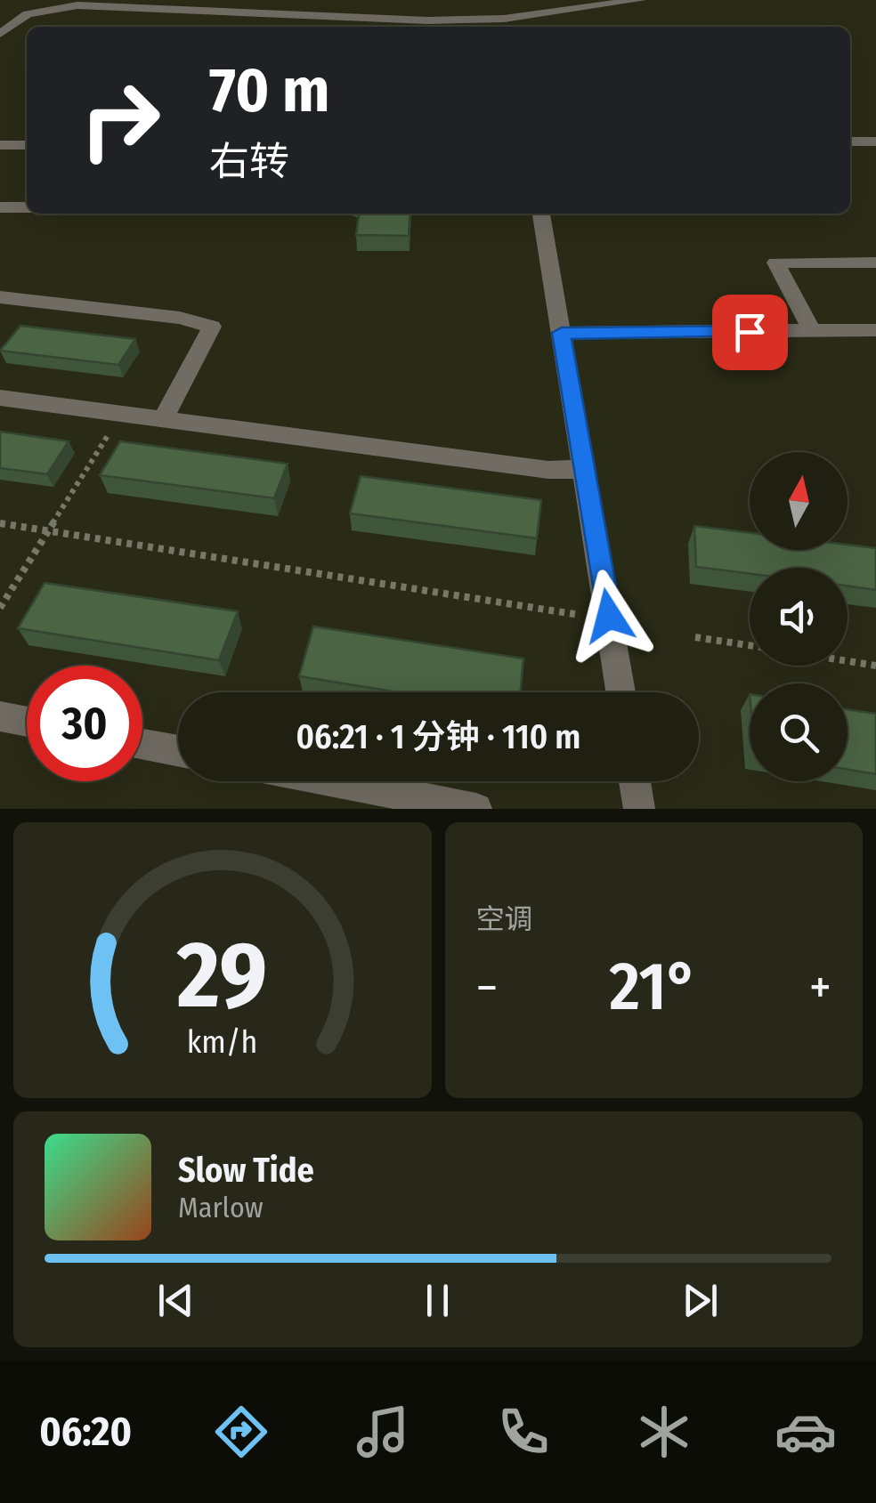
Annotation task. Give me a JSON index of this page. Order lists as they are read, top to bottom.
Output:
{
  "north": "top",
  "page": {
    "turn": ["70 m", "右转"],
    "limit": "30",
    "trip": "06:21 · 1 分钟 · 110 m",
    "tile": "空调",
    "heat": ["−", "21°", "+"],
    "song": ["Slow Tide", "Marlow"],
    "tabs": "06:20",
    "gauge": ["29", "km/h"]
  }
}
